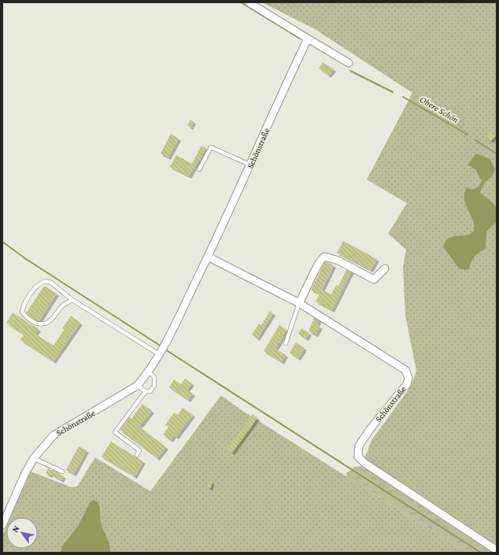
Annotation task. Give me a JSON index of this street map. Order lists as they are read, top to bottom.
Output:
{
  "streets": {
    "street": ["Schönstraße"]
  },
  "water": ["Obere Schön"],
  "north": "top left"
}
